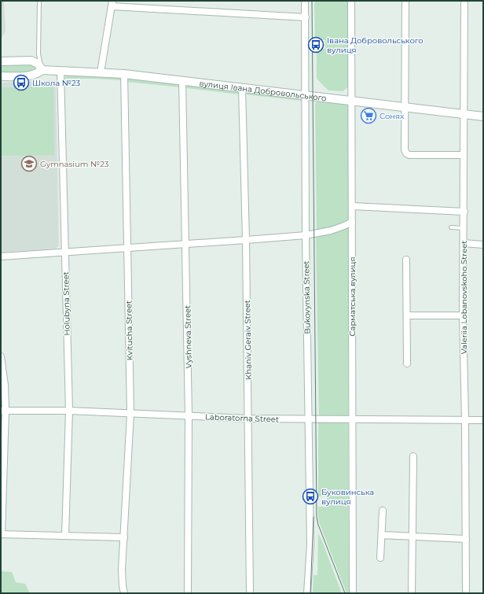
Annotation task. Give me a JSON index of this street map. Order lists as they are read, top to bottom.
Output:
{
  "streets": {
    "street": [
      "вулиця Івана Добровольського",
      "Сарматська вулиця",
      "Bukovynska Street",
      "Valeriia Lobanovskoho Street",
      "Holubyna Street",
      "Kvitucha Street",
      "Vyshneva Street",
      "Khaniv Geraiv Street",
      "Laboratorna Street"
    ]
  },
  "crossings": [
    ["вулиця Івана Добровольського", "Сарматська вулиця"],
    ["вулиця Івана Добровольського", "Bukovynska Street"],
    ["вулиця Івана Добровольського", "Valeriia Lobanovskoho Street"],
    ["вулиця Івана Добровольського", "Holubyna Street"],
    ["вулиця Івана Добровольського", "Kvitucha Street"],
    ["вулиця Івана Добровольського", "Vyshneva Street"],
    ["вулиця Івана Добровольського", "Khaniv Geraiv Street"],
    ["Сарматська вулиця", "Laboratorna Street"],
    ["Bukovynska Street", "Laboratorna Street"],
    ["Valeriia Lobanovskoho Street", "Laboratorna Street"],
    ["Holubyna Street", "Laboratorna Street"],
    ["Kvitucha Street", "Laboratorna Street"],
    ["Vyshneva Street", "Laboratorna Street"],
    ["Khaniv Geraiv Street", "Laboratorna Street"]
  ],
  "places": {
    "bus stop": ["Івана Добровольського вулиця", "Школа №23", "Буковинська вулиця"],
    "supermarket": ["Сонях"],
    "school or university": ["Gymnasium №23"]
  }
}
